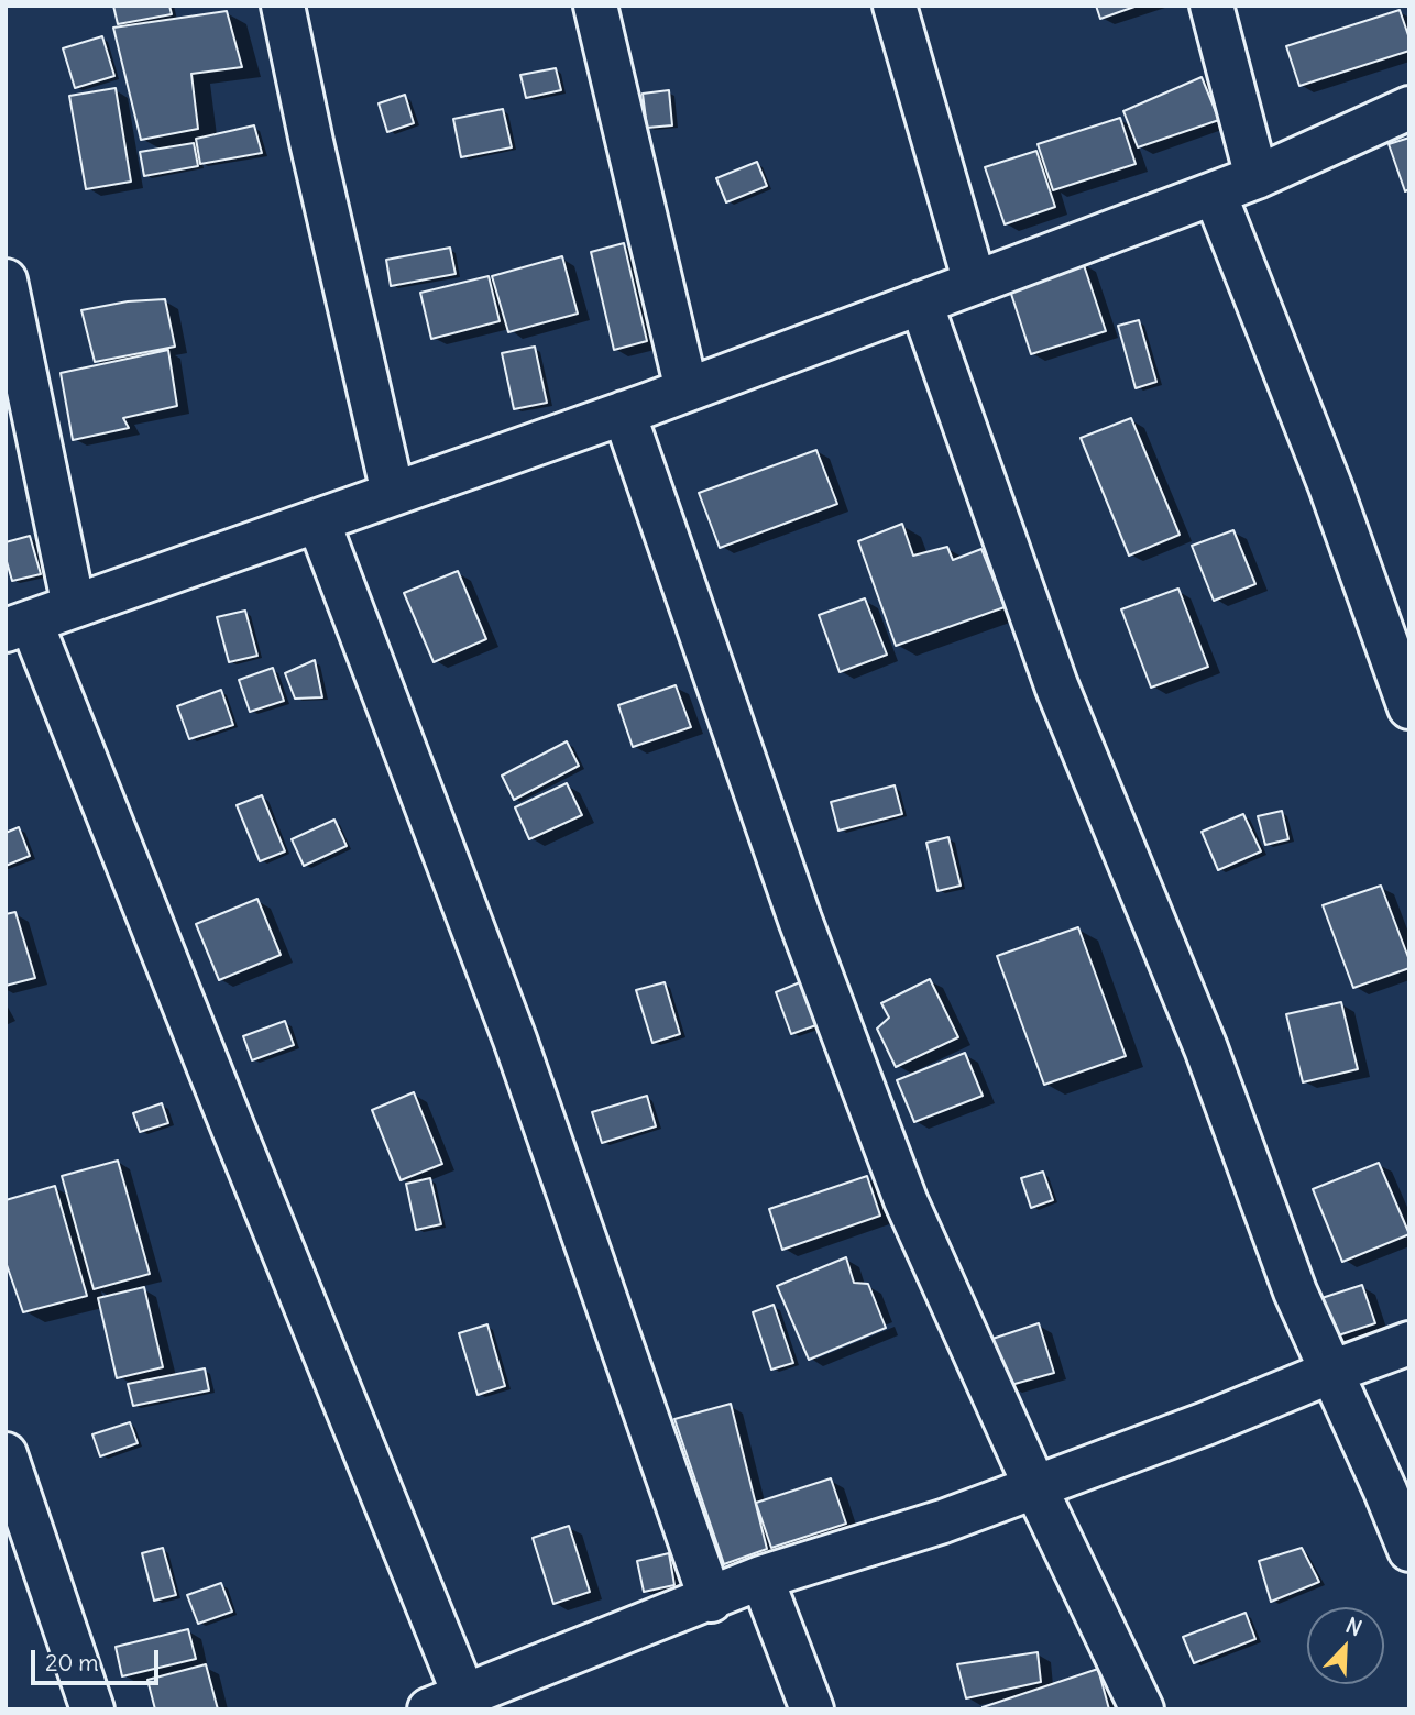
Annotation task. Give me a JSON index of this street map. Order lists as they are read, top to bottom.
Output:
{
  "scale_bar": "20 m",
  "north": "top right"
}
